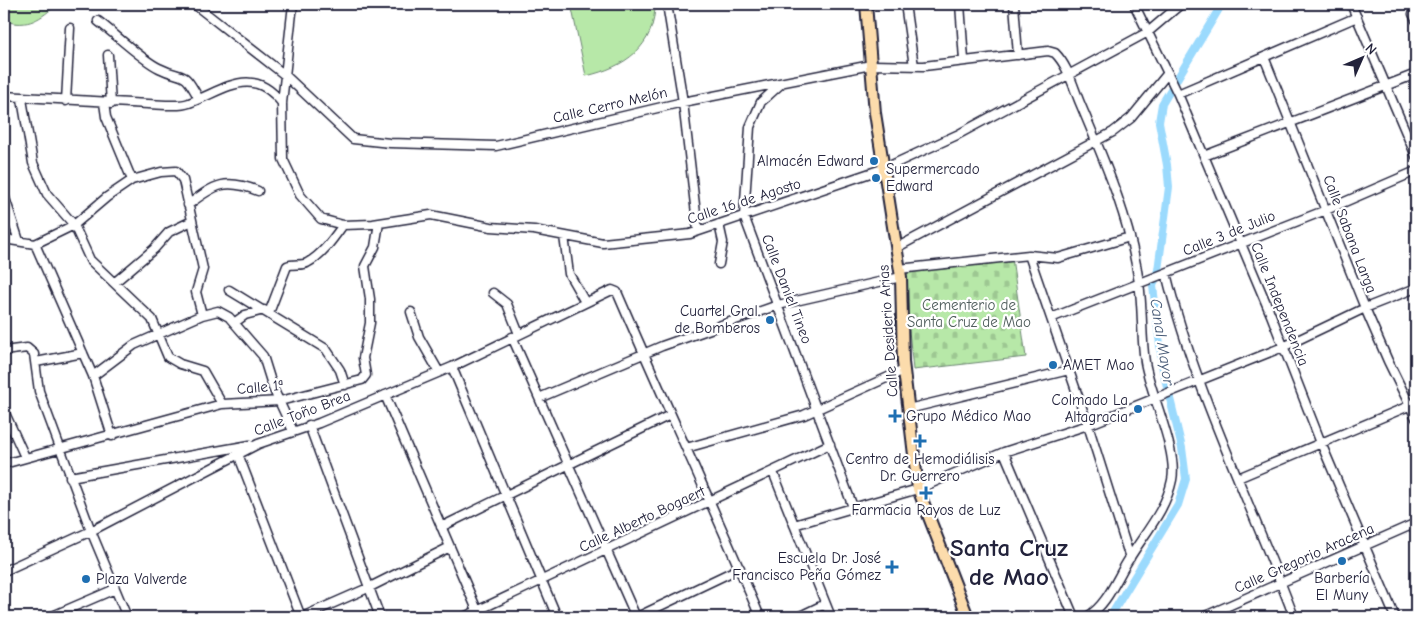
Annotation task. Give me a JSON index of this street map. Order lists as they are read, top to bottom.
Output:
{
  "streets": {
    "main road": ["Calle Desiderio Arias"],
    "street": [
      "Calle Cerro Melón",
      "Calle 16 de Agosto",
      "Calle 3 de Julio",
      "Calle Sabana Larga",
      "Calle Daniel Tineo",
      "Calle Independencia",
      "Calle 1ª",
      "Calle Toño Brea",
      "Calle Alberto Bogaert",
      "Calle Gregorio Aracena"
    ]
  },
  "crossings": [
    ["Calle Cerro Melón", "Calle 16 de Agosto"],
    ["Calle Cerro Melón", "Calle Daniel Tineo"],
    ["Calle Cerro Melón", "Calle Desiderio Arias"],
    ["Calle 16 de Agosto", "Calle Daniel Tineo"],
    ["Calle 16 de Agosto", "Calle Independencia"],
    ["Calle 16 de Agosto", "Calle Desiderio Arias"],
    ["Calle 16 de Agosto", "Calle 1ª"],
    ["Calle 3 de Julio", "Calle Sabana Larga"],
    ["Calle 3 de Julio", "Calle Independencia"],
    ["Calle Daniel Tineo", "Calle Alberto Bogaert"],
    ["Calle Independencia", "Calle Gregorio Aracena"]
  ],
  "districts": ["Santa Cruz de Mao"],
  "water": ["Canal Mayor"],
  "parks": ["Cementerio de Santa Cruz de Mao"],
  "places": {
    "other": [
      "Almacén Edward",
      "Supermercado Edward",
      "Cuartel Gral. de Bomberos",
      "AMET Mao",
      "Colmado La Altagracia",
      "Barbería El Muny",
      "Plaza Valverde"
    ],
    "health": [
      "Grupo Médico Mao",
      "Centro de Hemodiálisis Dr. Guerrero",
      "Farmacia Rayos de Luz",
      "Escuela Dr. José Francisco Peña Gómez"
    ]
  },
  "north": "top right"
}
